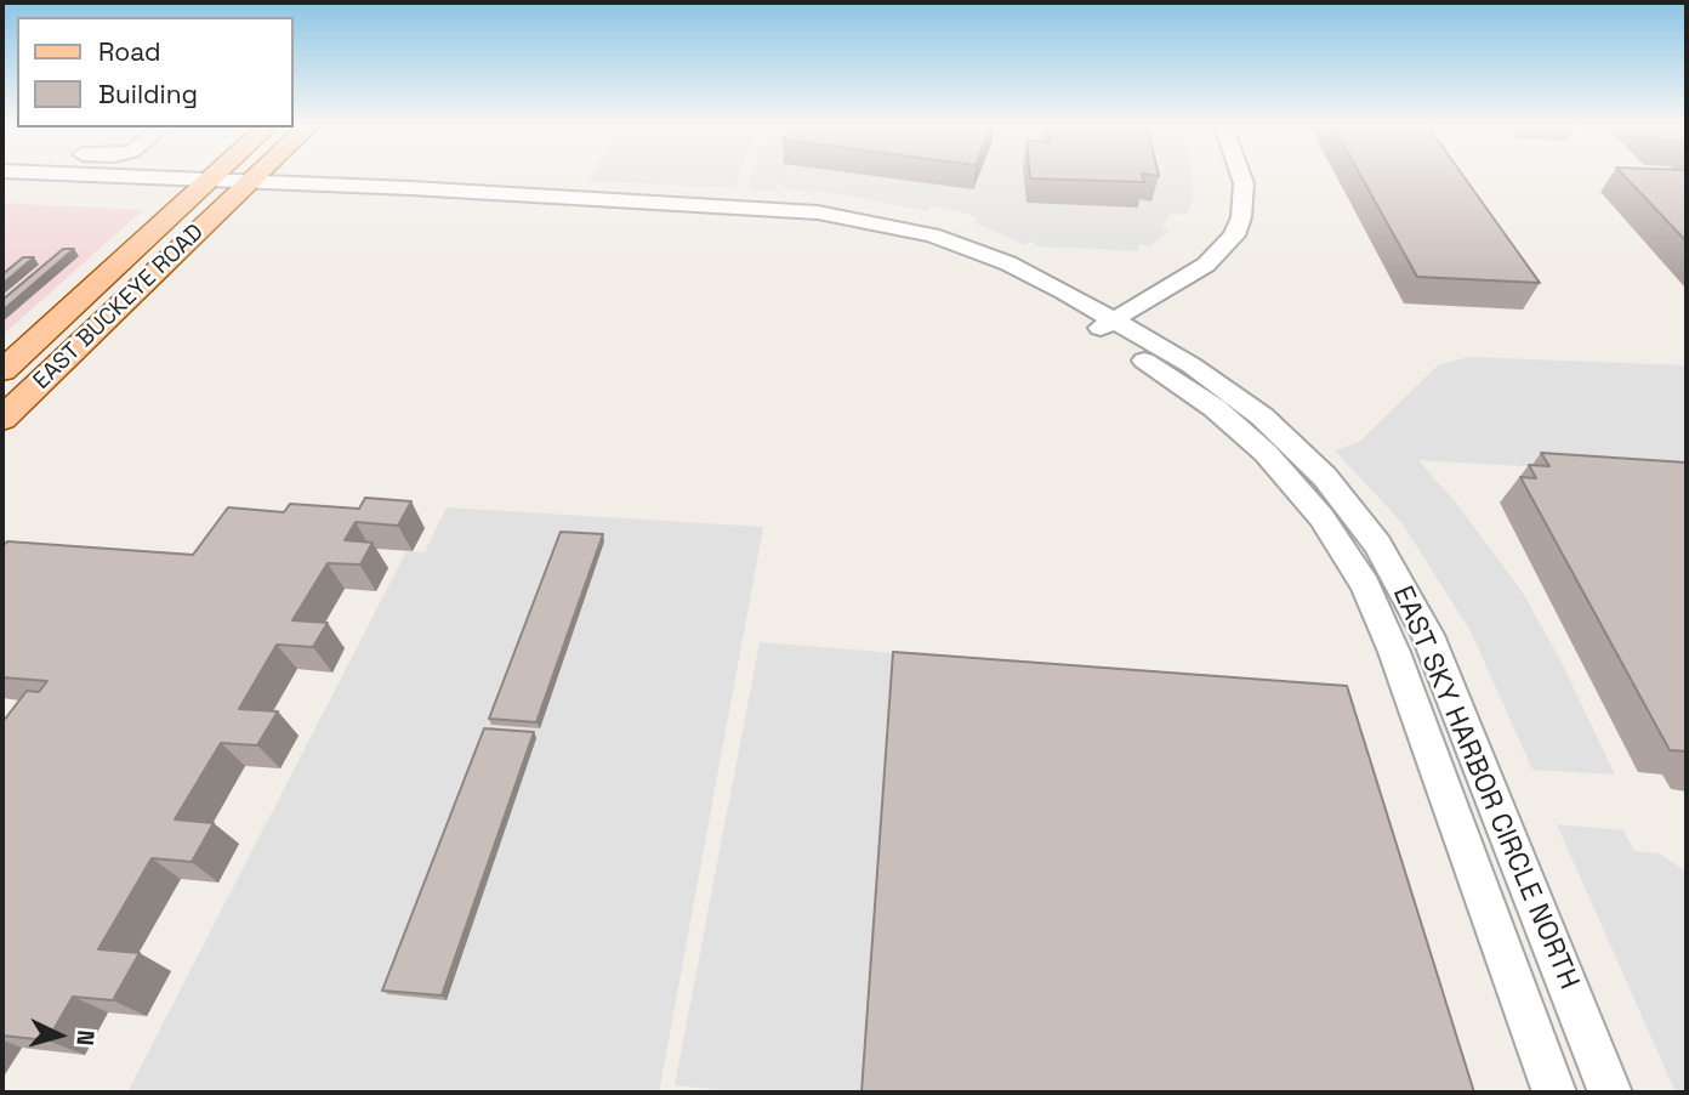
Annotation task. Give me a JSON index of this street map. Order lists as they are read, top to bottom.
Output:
{
  "streets": {
    "main road": ["EAST BUCKEYE ROAD"],
    "street": ["EAST SKY HARBOR CIRCLE NORTH"]
  },
  "crossings": [
    ["EAST BUCKEYE ROAD", "EAST SKY HARBOR CIRCLE NORTH"]
  ],
  "legend": ["Road", "Building"],
  "north": "right"
}
